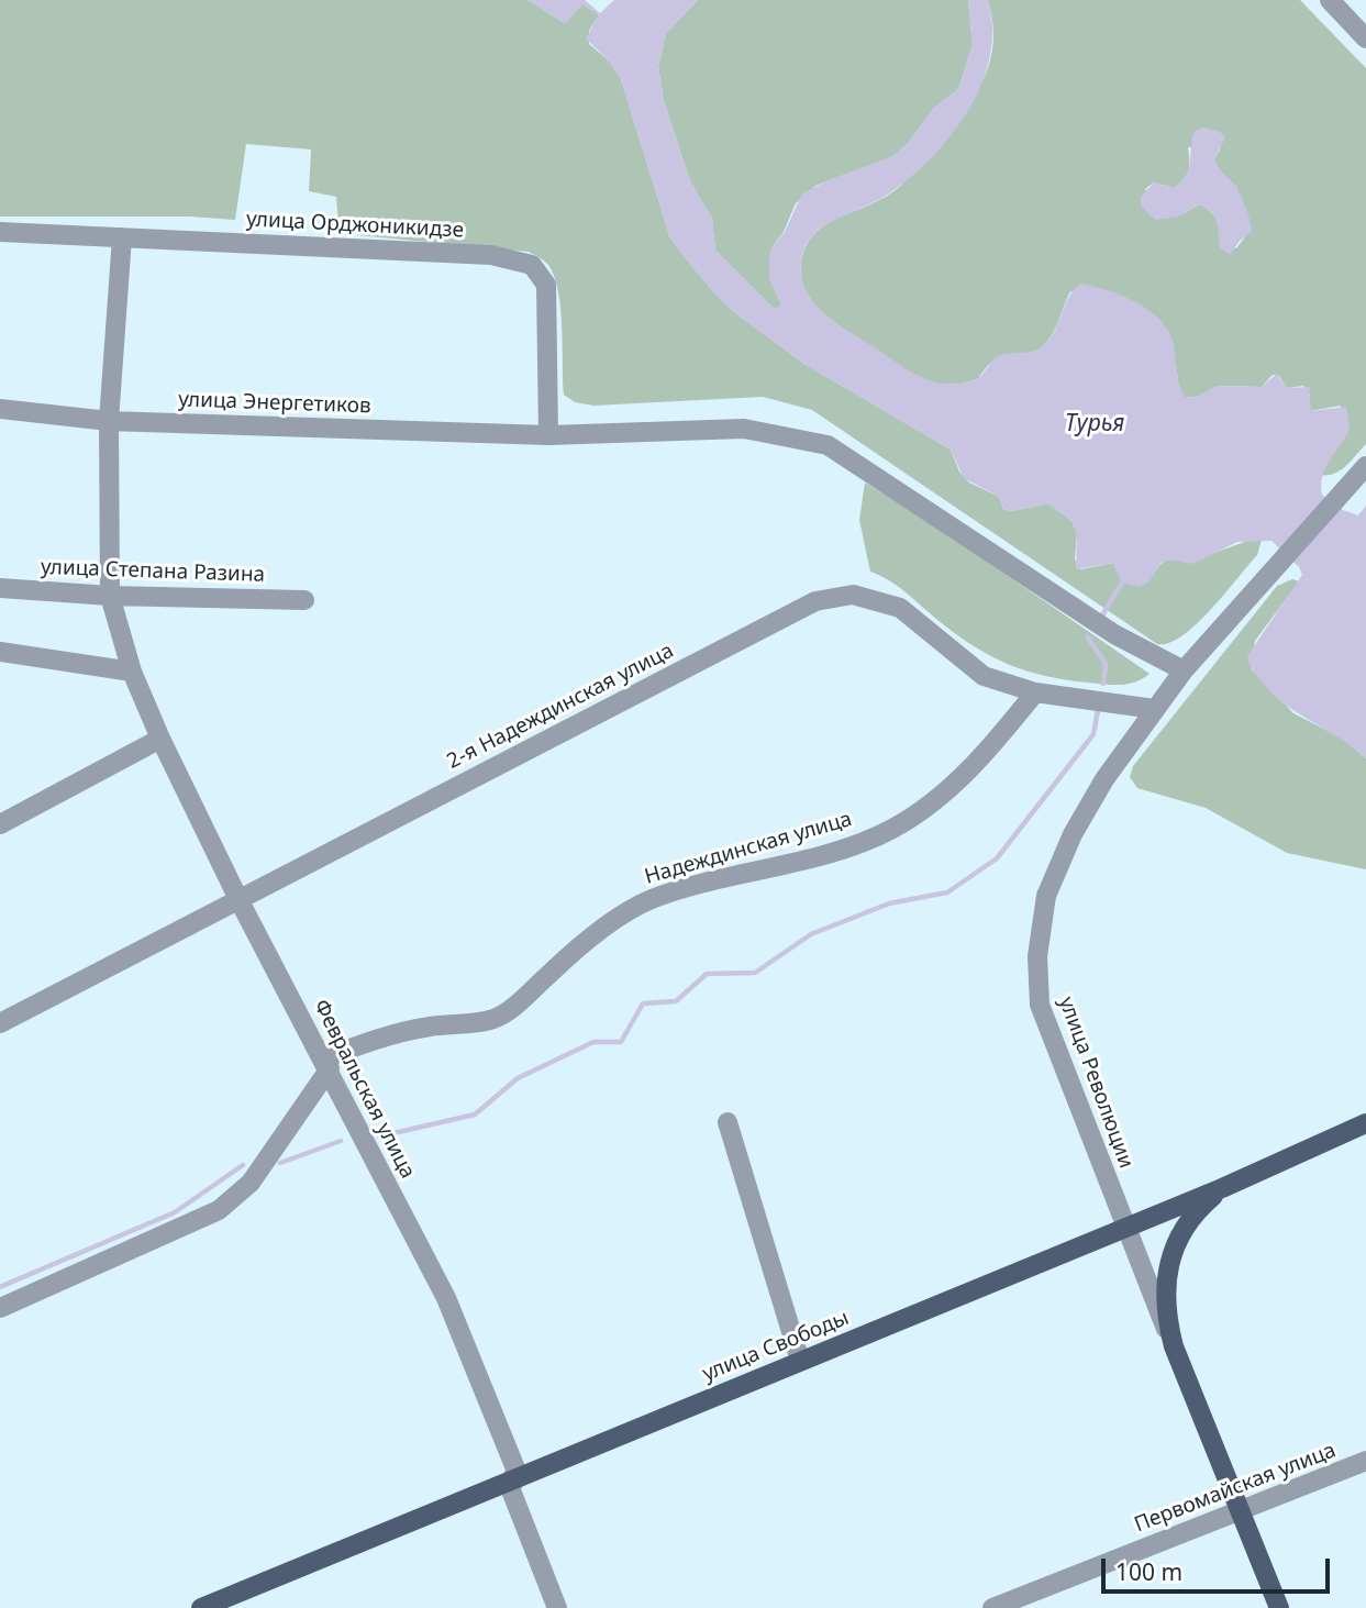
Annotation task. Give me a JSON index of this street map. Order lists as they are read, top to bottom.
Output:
{
  "streets": {
    "main road": ["улица Революции", "улица Свободы"],
    "street": [
      "улица Орджоникидзе",
      "улица Энергетиков",
      "улица Степана Разина",
      "2-я Надеждинская улица",
      "Надеждинская улица",
      "Февральская улица",
      "Первомайская улица"
    ]
  },
  "crossings": [
    ["улица Орджоникидзе", "улица Энергетиков"],
    ["улица Орджоникидзе", "Февральская улица"],
    ["улица Энергетиков", "улица Революции"],
    ["улица Энергетиков", "Февральская улица"],
    ["улица Степана Разина", "Февральская улица"],
    ["2-я Надеждинская улица", "Надеждинская улица"],
    ["2-я Надеждинская улица", "улица Революции"],
    ["2-я Надеждинская улица", "Февральская улица"],
    ["Надеждинская улица", "Февральская улица"],
    ["улица Революции", "улица Свободы"],
    ["улица Революции", "Первомайская улица"],
    ["Февральская улица", "улица Свободы"]
  ],
  "water": ["Турья"],
  "scale_bar": "100 m"
}
